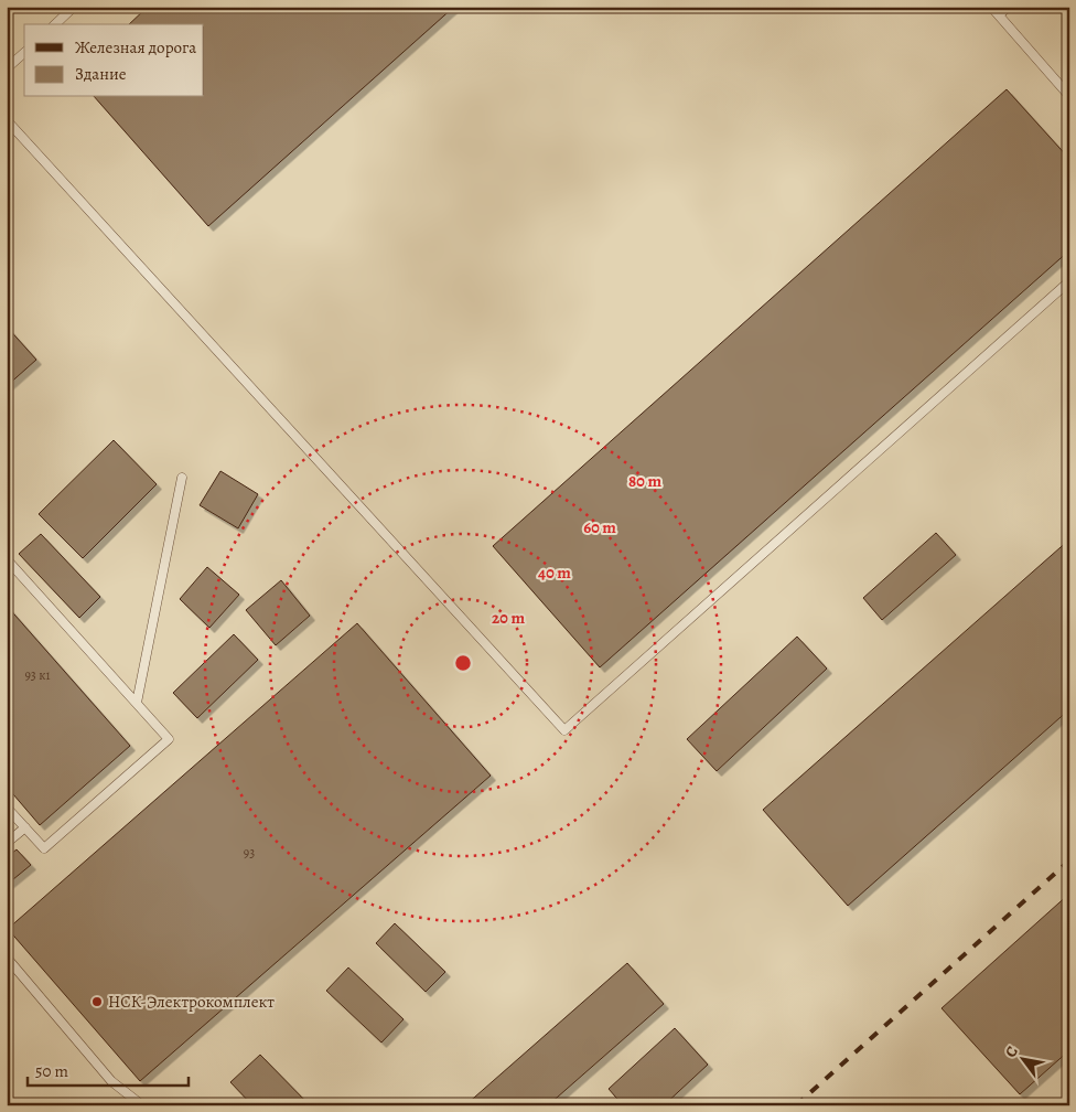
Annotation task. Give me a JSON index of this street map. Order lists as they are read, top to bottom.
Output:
{
  "places": ["НСК-Электрокомплект"],
  "house_numbers": ["93 к1", "93"],
  "legend": ["Железная дорога", "Здание"],
  "scale_bar": "50 m",
  "north": "top left",
  "rings": [
    "80 m",
    "60 m",
    "40 m",
    "20 m"
  ]
}
